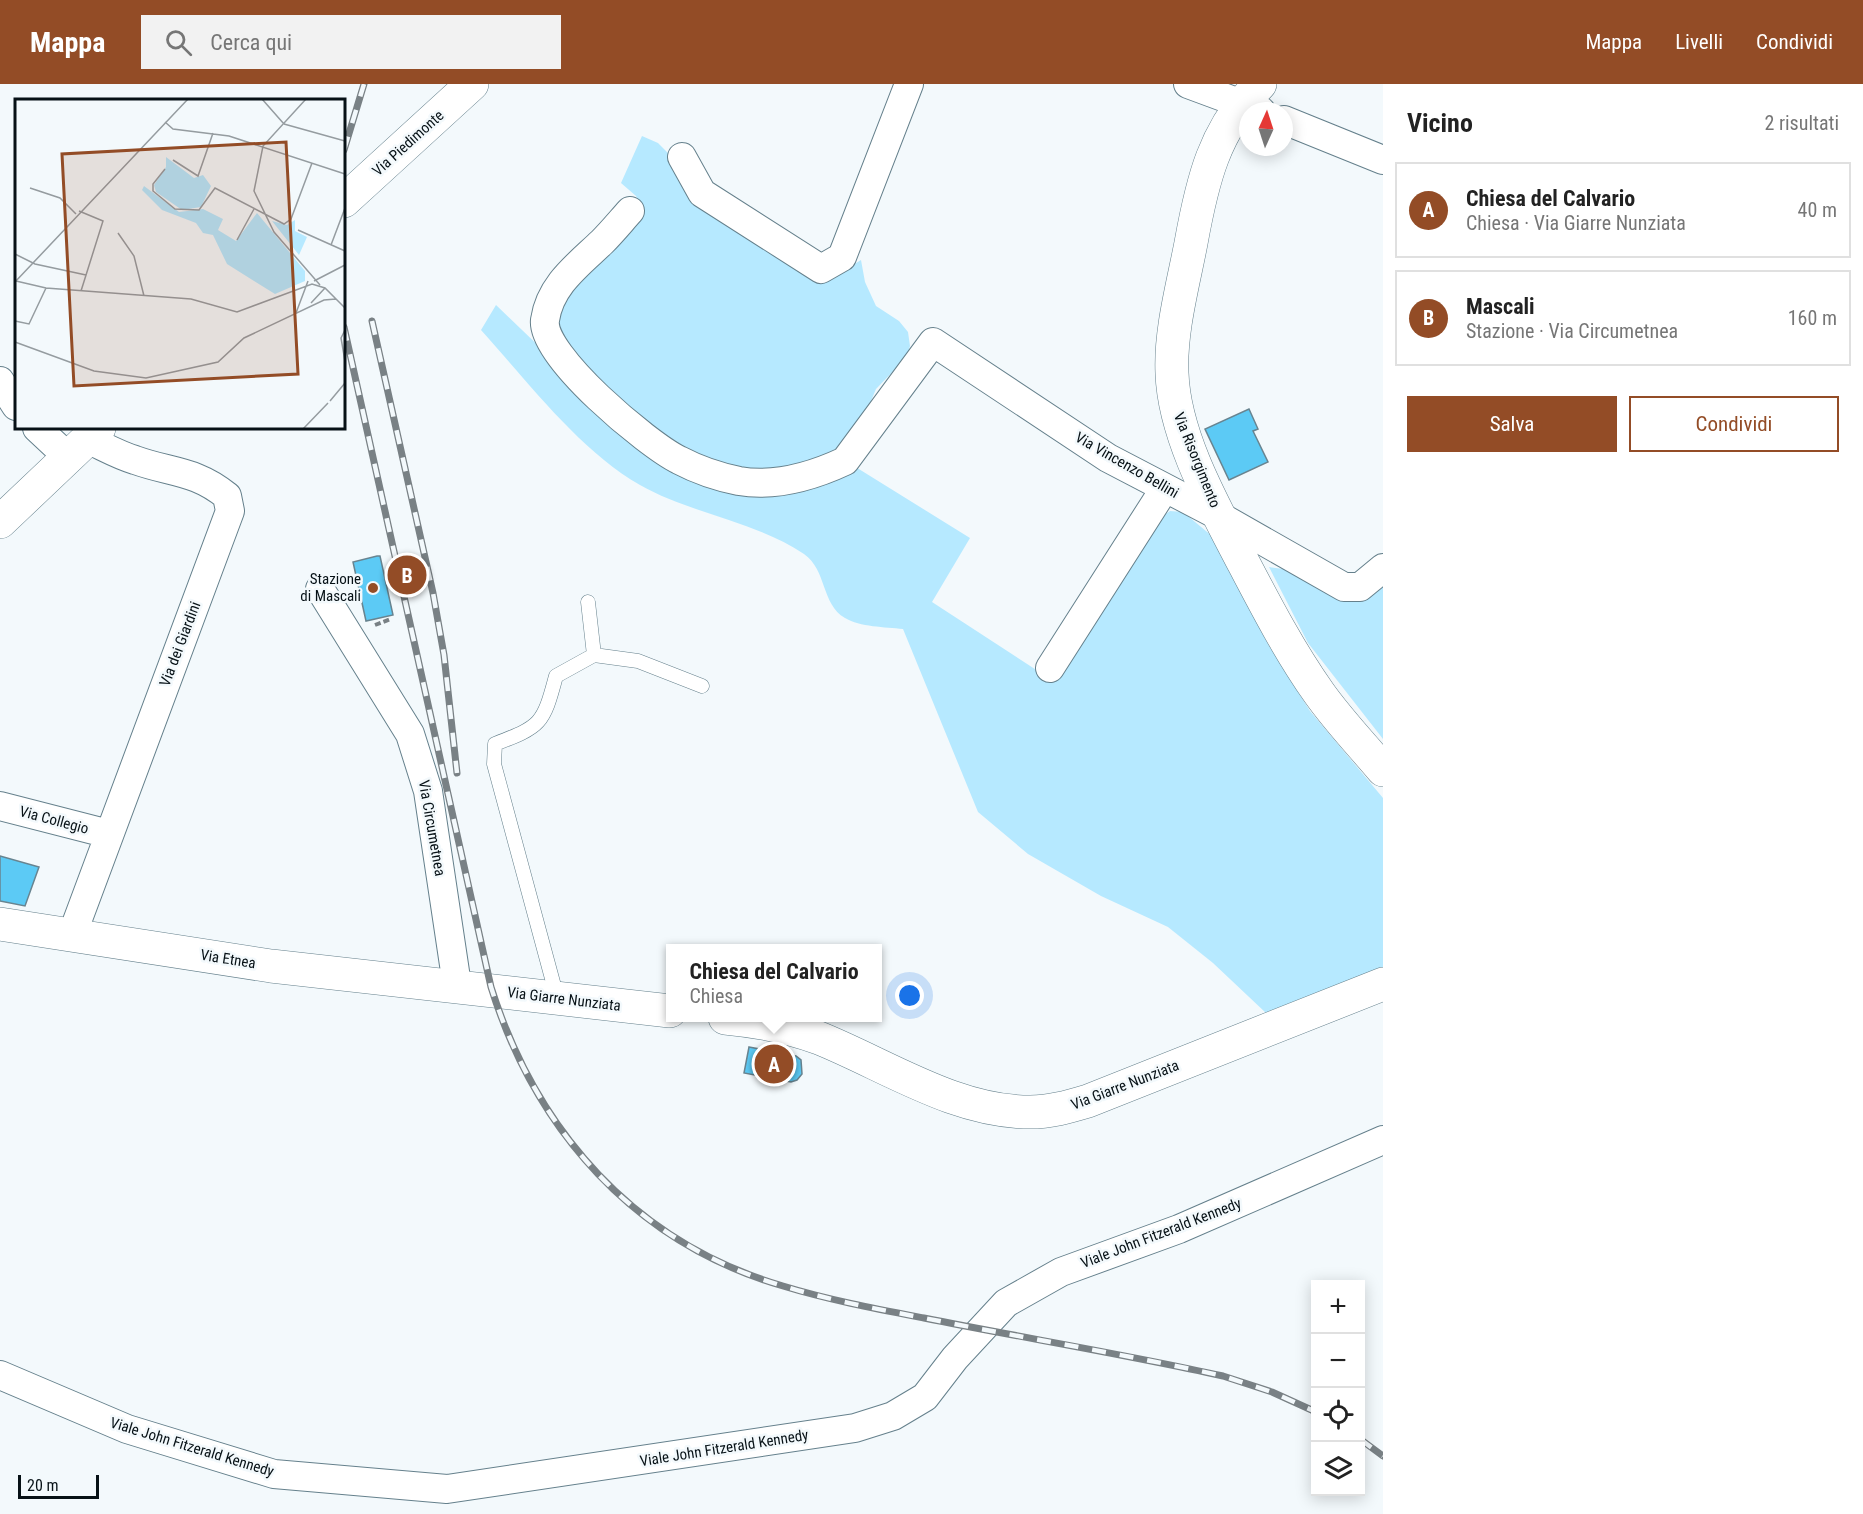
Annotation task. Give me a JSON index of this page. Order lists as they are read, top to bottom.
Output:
{
  "streets": {
    "street": [
      "Via Piedimonte",
      "Via Risorgimento",
      "Via Vincenzo Bellini",
      "Via dei Giardini",
      "Via Collegio",
      "Via Circumetnea",
      "Via Etnea",
      "Via Giarre Nunziata",
      "Viale John Fitzerald Kennedy"
    ]
  },
  "crossings": [
    ["Via Risorgimento", "Via Vincenzo Bellini"],
    ["Via dei Giardini", "Via Collegio"],
    ["Via dei Giardini", "Via Etnea"],
    ["Via Circumetnea", "Via Etnea"],
    ["Via Circumetnea", "Via Giarre Nunziata"],
    ["Via Etnea", "Via Giarre Nunziata"]
  ],
  "places": ["Stazione di Mascali"],
  "scale_bar": "20 m",
  "north": "top",
  "page": {
    "header": "Mappa",
    "search": "Cerca qui",
    "nav": ["Mappa", "Livelli", "Condividi"],
    "heading": ["Vicino", "2 risultati"],
    "list": [
      {
        "mark": "A",
        "name": "Chiesa del Calvario",
        "note": "Chiesa · Via Giarre Nunziata",
        "value": "40 m"
      },
      {
        "mark": "B",
        "name": "Mascali",
        "note": "Stazione · Via Circumetnea",
        "value": "160 m"
      }
    ],
    "buttons": ["Salva", "Condividi"],
    "pins": ["B", "A"],
    "popup": ["Chiesa del Calvario", "Chiesa"],
    "map_buttons": ["+", "−"],
    "scale": "20 m"
  }
}
